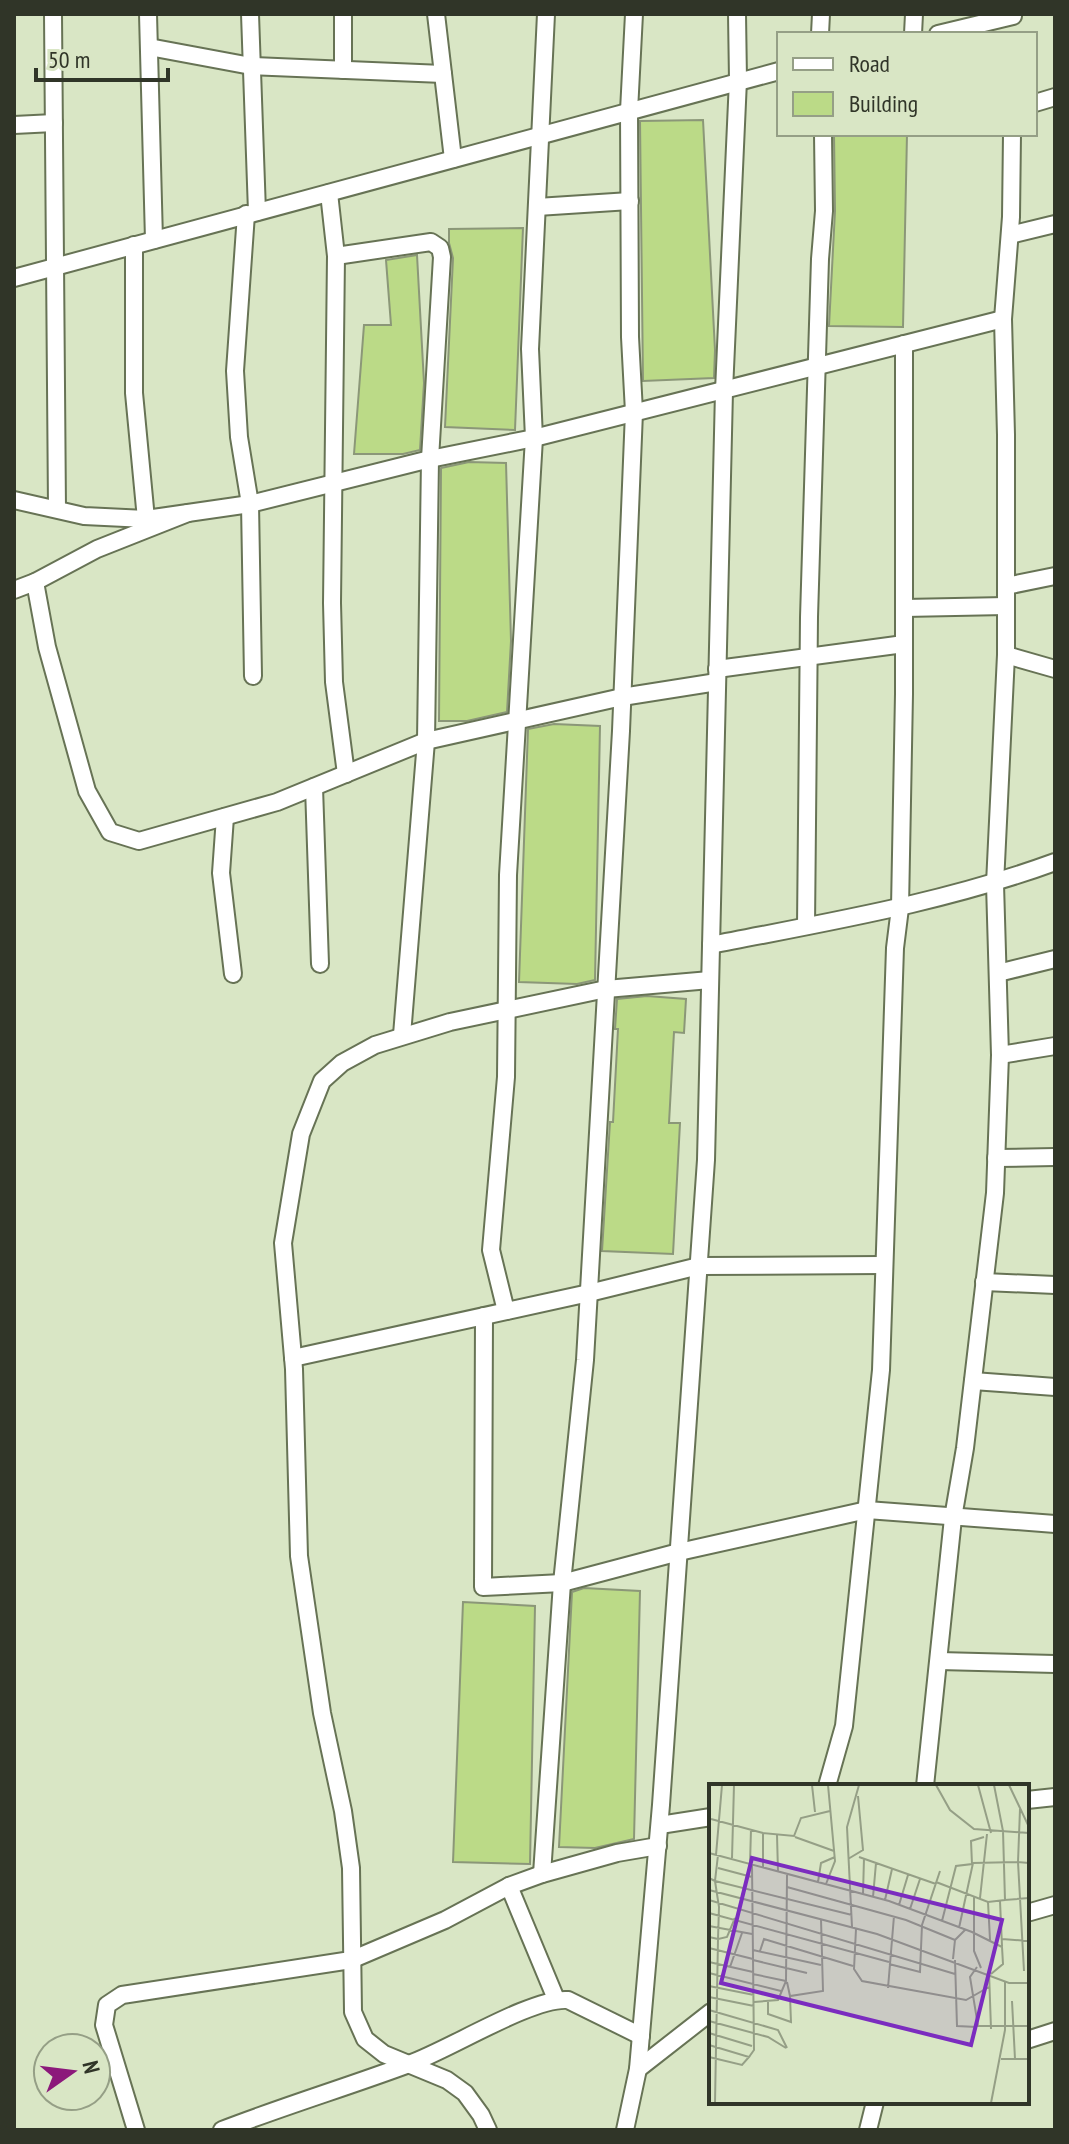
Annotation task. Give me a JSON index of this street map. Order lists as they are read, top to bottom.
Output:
{
  "legend": ["Road", "Building"],
  "scale_bar": "50 m",
  "north": "right"
}
